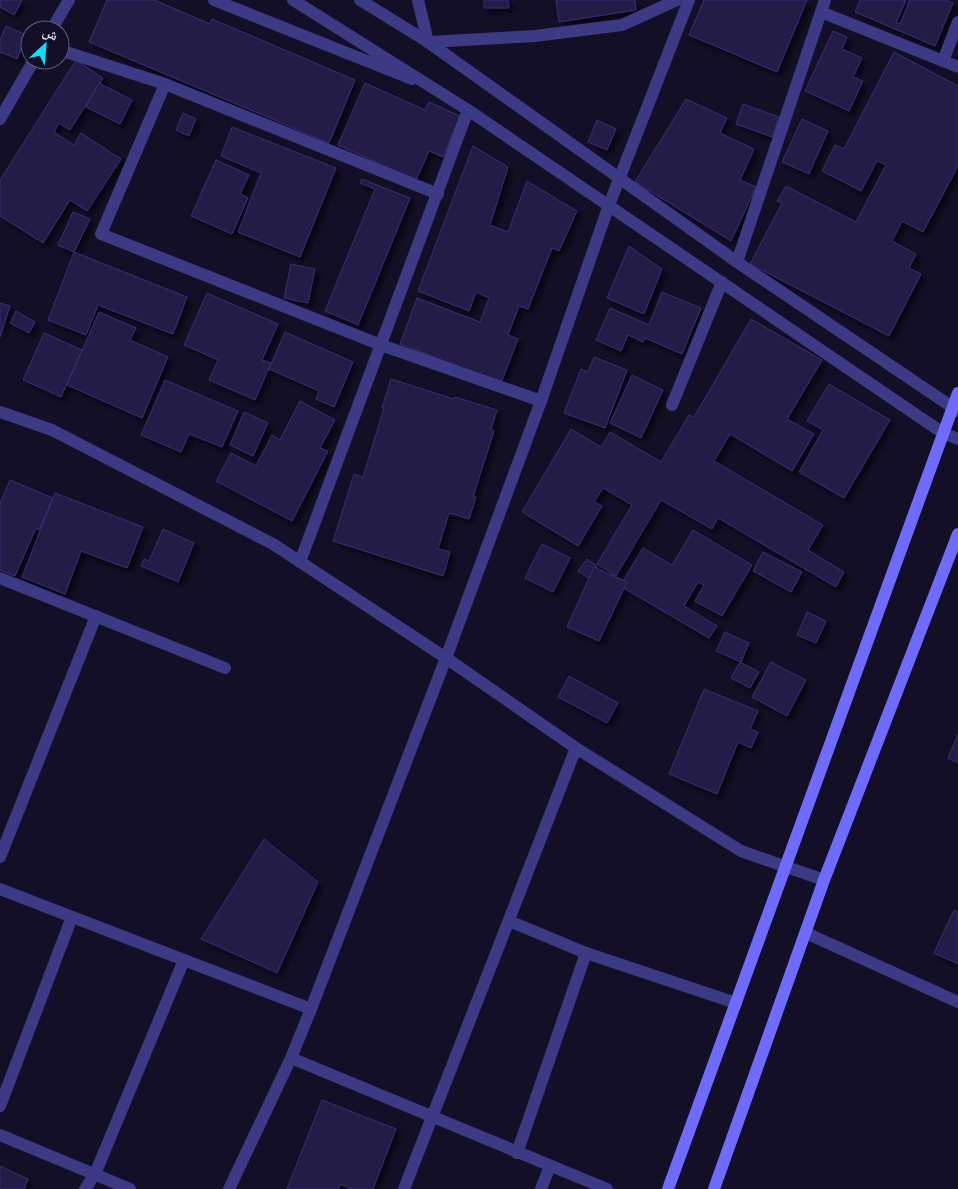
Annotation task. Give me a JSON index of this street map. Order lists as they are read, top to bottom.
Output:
{
  "north": "top right"
}
